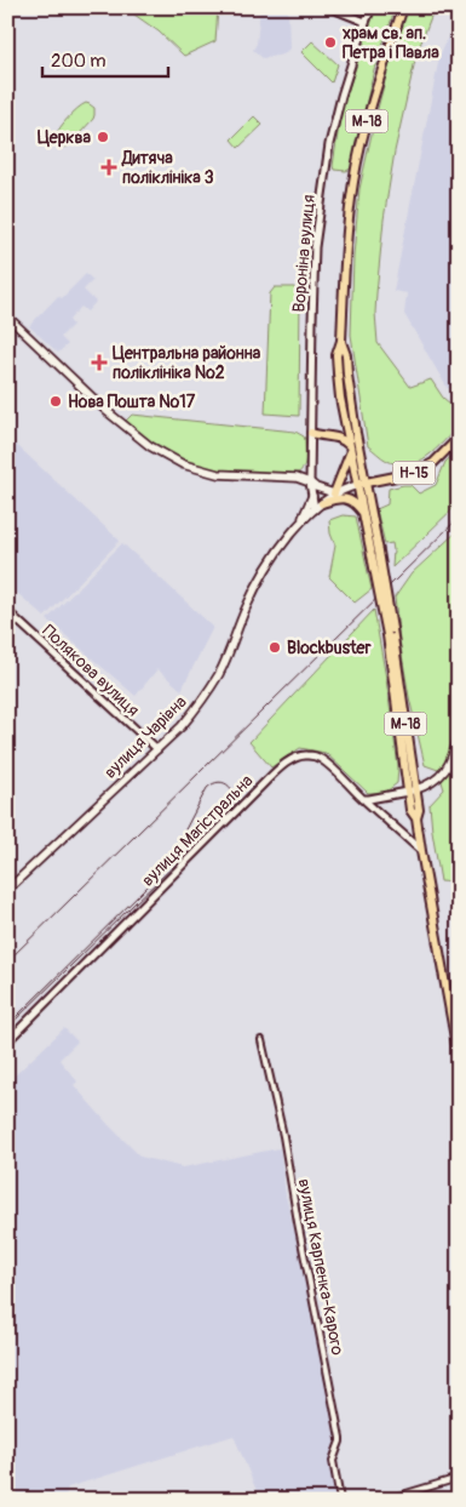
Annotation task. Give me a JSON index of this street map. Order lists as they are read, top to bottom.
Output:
{
  "streets": {
    "main road": ["М-18", "Н-15", "вулиця Чарівна"],
    "street": [
      "Вороніна вулиця",
      "Полякова вулиця",
      "вулиця Магістральна",
      "вулиця Карпенка-Карого"
    ]
  },
  "crossings": [
    ["М-18", "Н-15"],
    ["М-18", "вулиця Чарівна"],
    ["М-18", "вулиця Магістральна"],
    ["Вороніна вулиця", "вулиця Чарівна"],
    ["Н-15", "вулиця Чарівна"],
    ["Полякова вулиця", "вулиця Чарівна"]
  ],
  "places": {
    "other": [
      "храм св. ап. Петра і Павла",
      "Церква",
      "Нова Пошта №17",
      "Blockbuster"
    ],
    "health": ["Дитяча поліклініка 3", "Центральна районна поліклініка №2"]
  },
  "scale_bar": "200 m"
}
